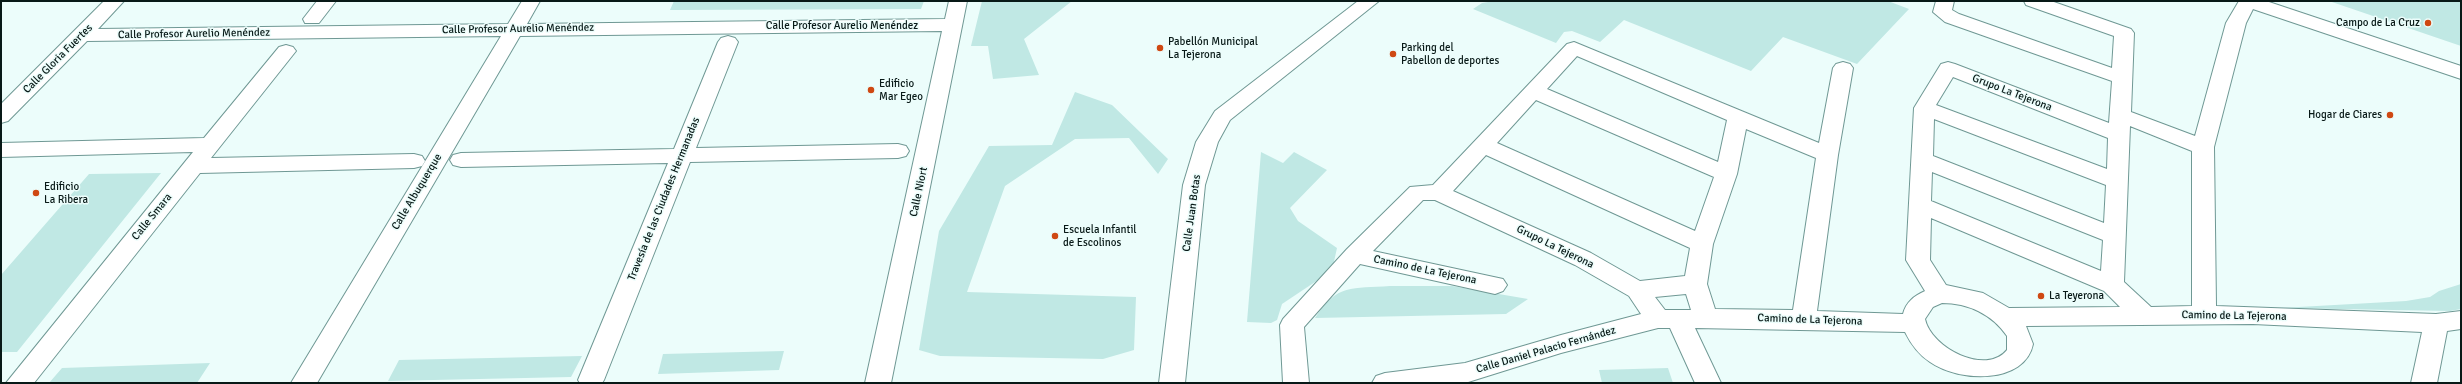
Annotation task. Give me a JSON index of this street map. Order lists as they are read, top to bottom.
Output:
{
  "streets": {
    "street": [
      "Calle Profesor Aurelio Menéndez",
      "Calle Gloria Fuertes",
      "Grupo La Tejerona",
      "Calle Albuquerque",
      "Calle Niort",
      "Travesía de las Ciudades Hermanadas",
      "Calle Juan Botas",
      "Calle Smara",
      "Camino de La Tejerona",
      "Calle Daniel Palacio Fernández"
    ]
  },
  "crossings": [
    ["Calle Profesor Aurelio Menéndez", "Calle Gloria Fuertes"],
    ["Calle Profesor Aurelio Menéndez", "Calle Albuquerque"],
    ["Calle Profesor Aurelio Menéndez", "Calle Niort"],
    ["Grupo La Tejerona", "Camino de La Tejerona"],
    ["Grupo La Tejerona", "Calle Daniel Palacio Fernández"],
    ["Camino de La Tejerona", "Calle Daniel Palacio Fernández"]
  ],
  "places": [
    "Campo de La Cruz",
    "Pabellón Municipal La Tejerona",
    "Parking del Pabellon de deportes",
    "Edificio Mar Egeo",
    "Hogar de Ciares",
    "Edificio La Ribera",
    "Escuela Infantil de Escolinos",
    "La Teyerona"
  ]
}
